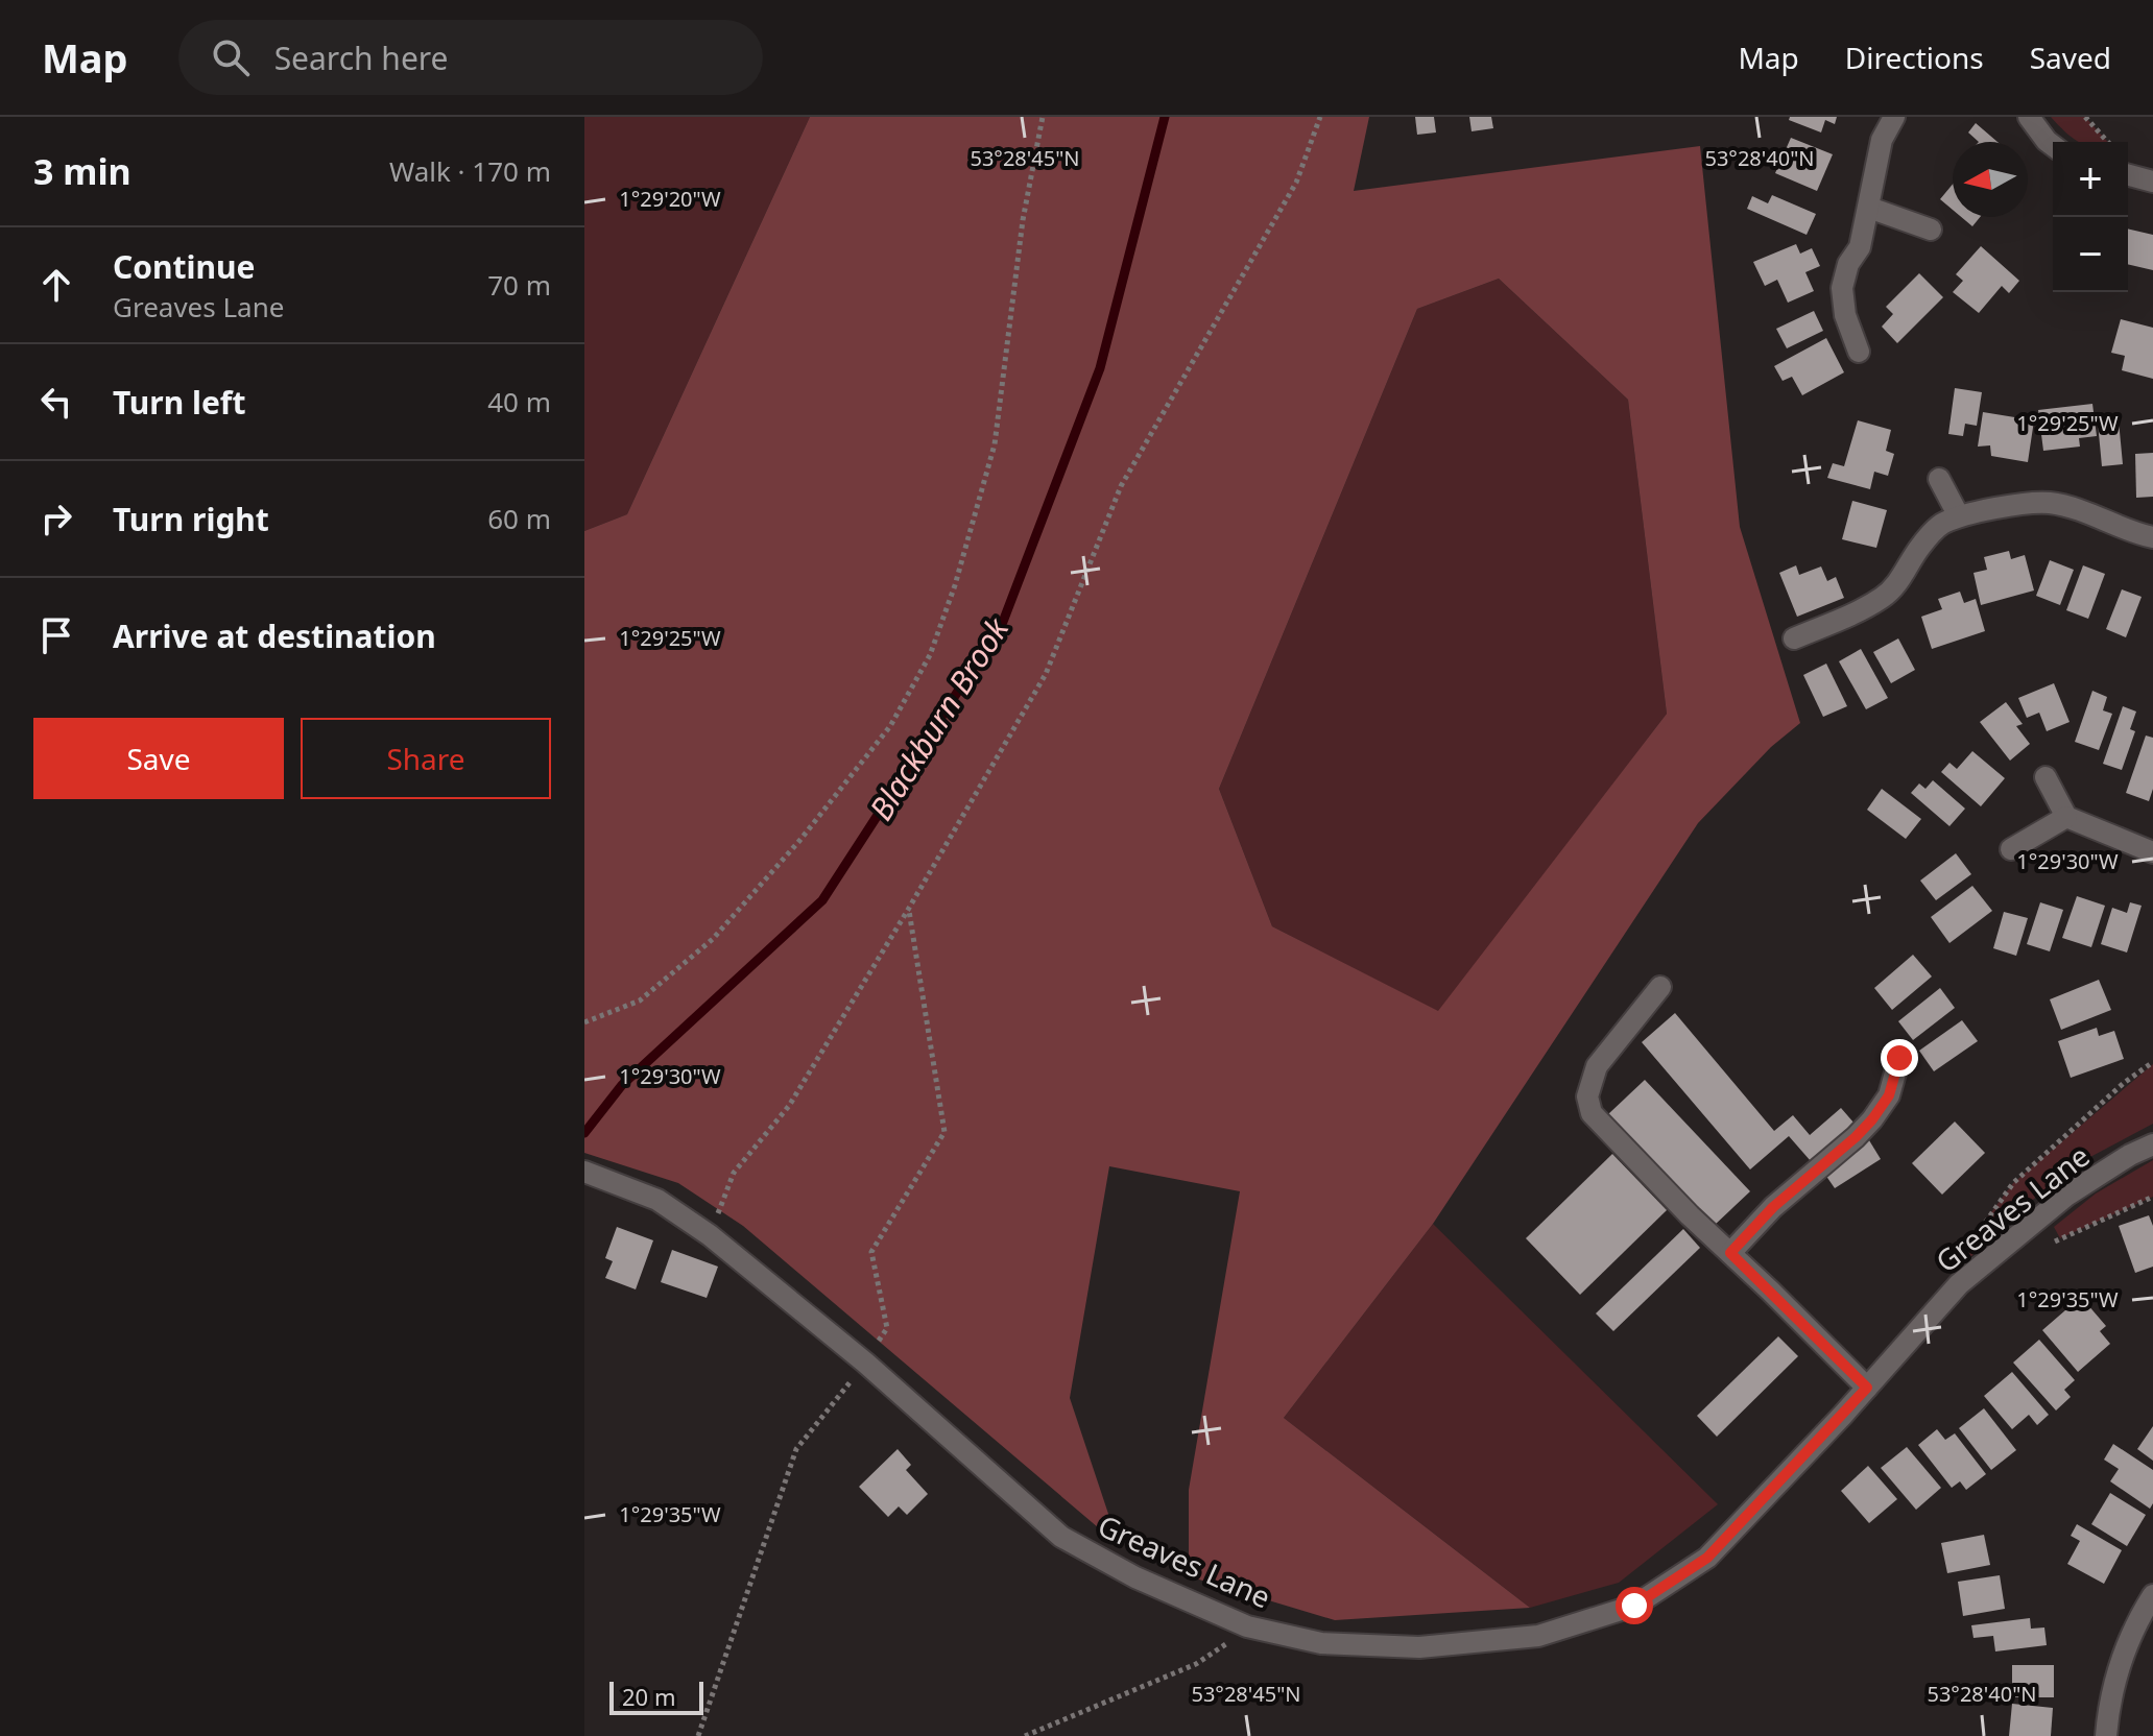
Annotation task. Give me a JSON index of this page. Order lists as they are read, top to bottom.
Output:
{
  "streets": {
    "street": ["Greaves Lane"]
  },
  "water": ["Blackburn Brook"],
  "scale_bar": "20 m",
  "north": "left",
  "page": {
    "header": "Map",
    "search": "Search here",
    "nav": ["Map", "Directions", "Saved"],
    "heading": ["3 min", "Walk · 170 m"],
    "map_buttons": ["+", "−"],
    "list": [
      ["Continue", "Greaves Lane", "70 m"],
      ["Turn left", "40 m"],
      ["Turn right", "60 m"],
      "Arrive at destination"
    ],
    "buttons": ["Save", "Share"],
    "scale": "20 m"
  },
  "coordinates": [
    "53°28'45\"N",
    "53°28'40\"N",
    "1°29'20\"W",
    "1°29'25\"W",
    "1°29'30\"W",
    "1°29'35\"W"
  ]
}
